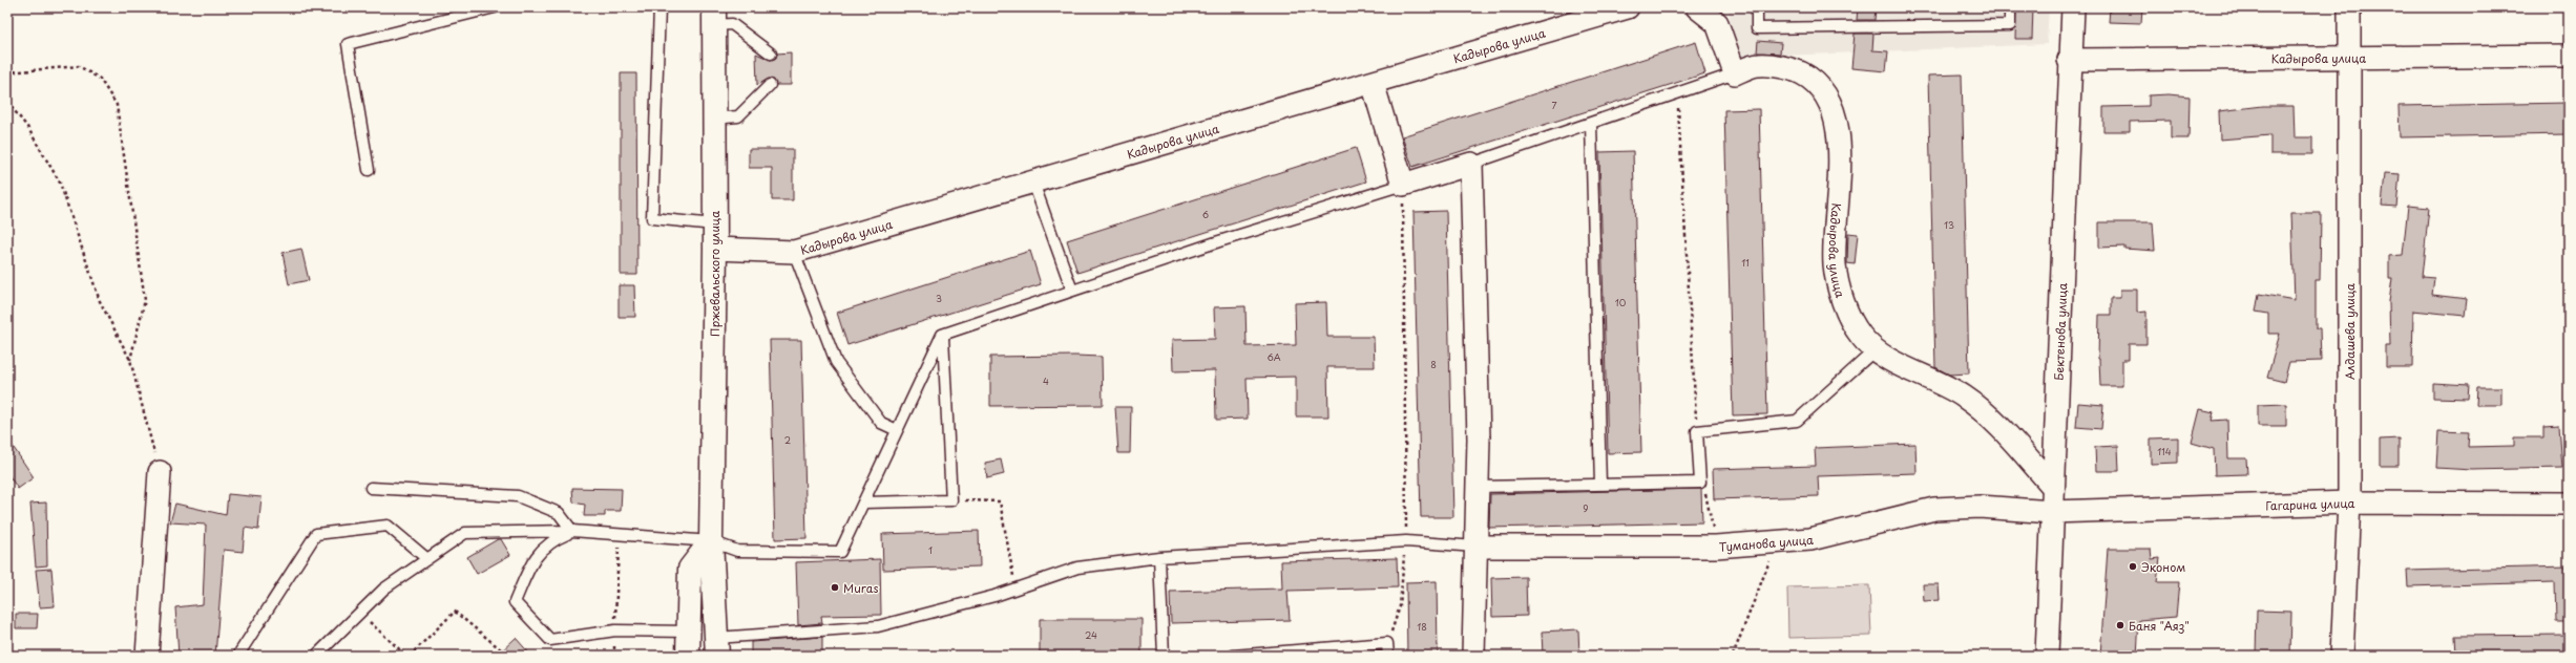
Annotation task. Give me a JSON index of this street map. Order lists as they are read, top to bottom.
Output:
{
  "streets": {
    "main road": ["Пржевальского улица"],
    "street": [
      "Кадырова улица",
      "Бектенова улица",
      "Алдашева улица",
      "Гагарина улица",
      "Туманова улица"
    ]
  },
  "crossings": [
    ["Кадырова улица", "Пржевальского улица"],
    ["Кадырова улица", "Бектенова улица"],
    ["Кадырова улица", "Алдашева улица"],
    ["Бектенова улица", "Гагарина улица"],
    ["Бектенова улица", "Туманова улица"],
    ["Алдашева улица", "Гагарина улица"],
    ["Гагарина улица", "Туманова улица"]
  ],
  "places": ["Эконом", "Muras", "Баня \"Аяз\""],
  "house_numbers": [
    "7",
    "6",
    "13",
    "11",
    "3",
    "10",
    "6А",
    "8",
    "4",
    "2",
    "114",
    "9",
    "1",
    "18",
    "24"
  ]
}
